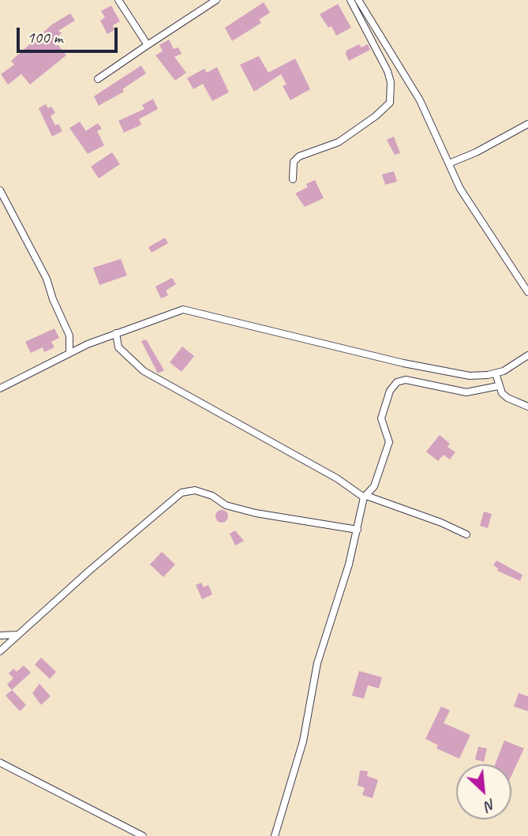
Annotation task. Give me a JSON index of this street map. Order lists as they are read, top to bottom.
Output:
{
  "scale_bar": "100 m",
  "north": "bottom right"
}
